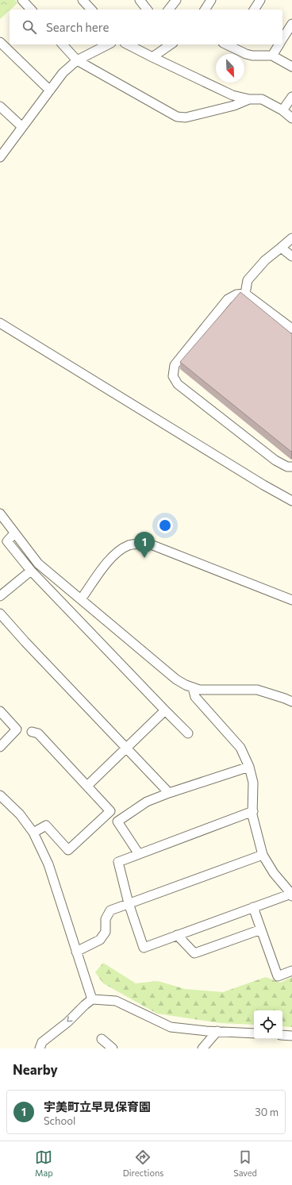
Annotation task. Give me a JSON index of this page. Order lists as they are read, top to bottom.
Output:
{
  "north": "bottom right",
  "page": {
    "search": "Search here",
    "pins": "1",
    "heading": "Nearby",
    "list": [
      {
        "mark": "1",
        "name": "宇美町立早見保育園",
        "note": "School",
        "value": "30 m"
      }
    ],
    "nav": ["Map", "Directions", "Saved"]
  }
}
